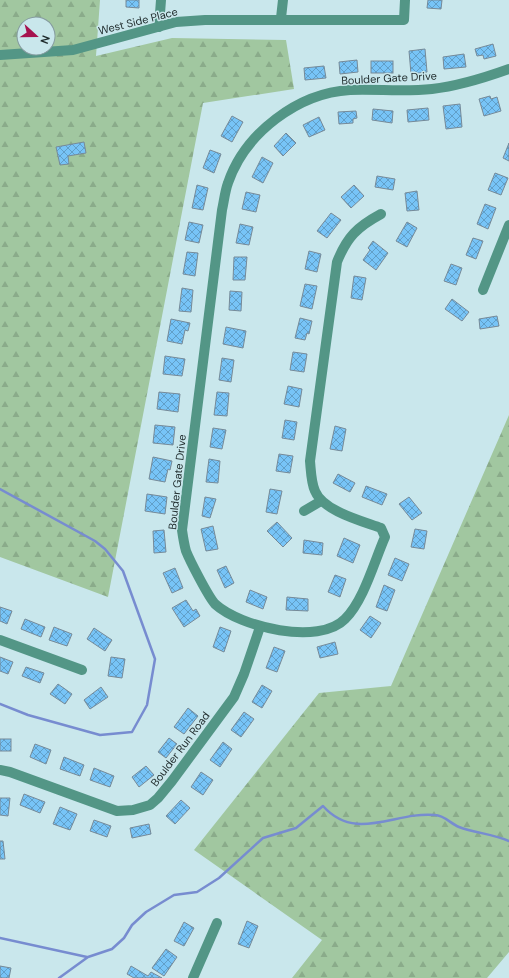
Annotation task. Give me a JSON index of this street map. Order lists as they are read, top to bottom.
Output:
{
  "streets": {
    "street": ["West Side Place", "Boulder Gate Drive", "Boulder Run Road"]
  },
  "crossings": [
    ["Boulder Gate Drive", "Boulder Run Road"]
  ],
  "north": "right"
}
